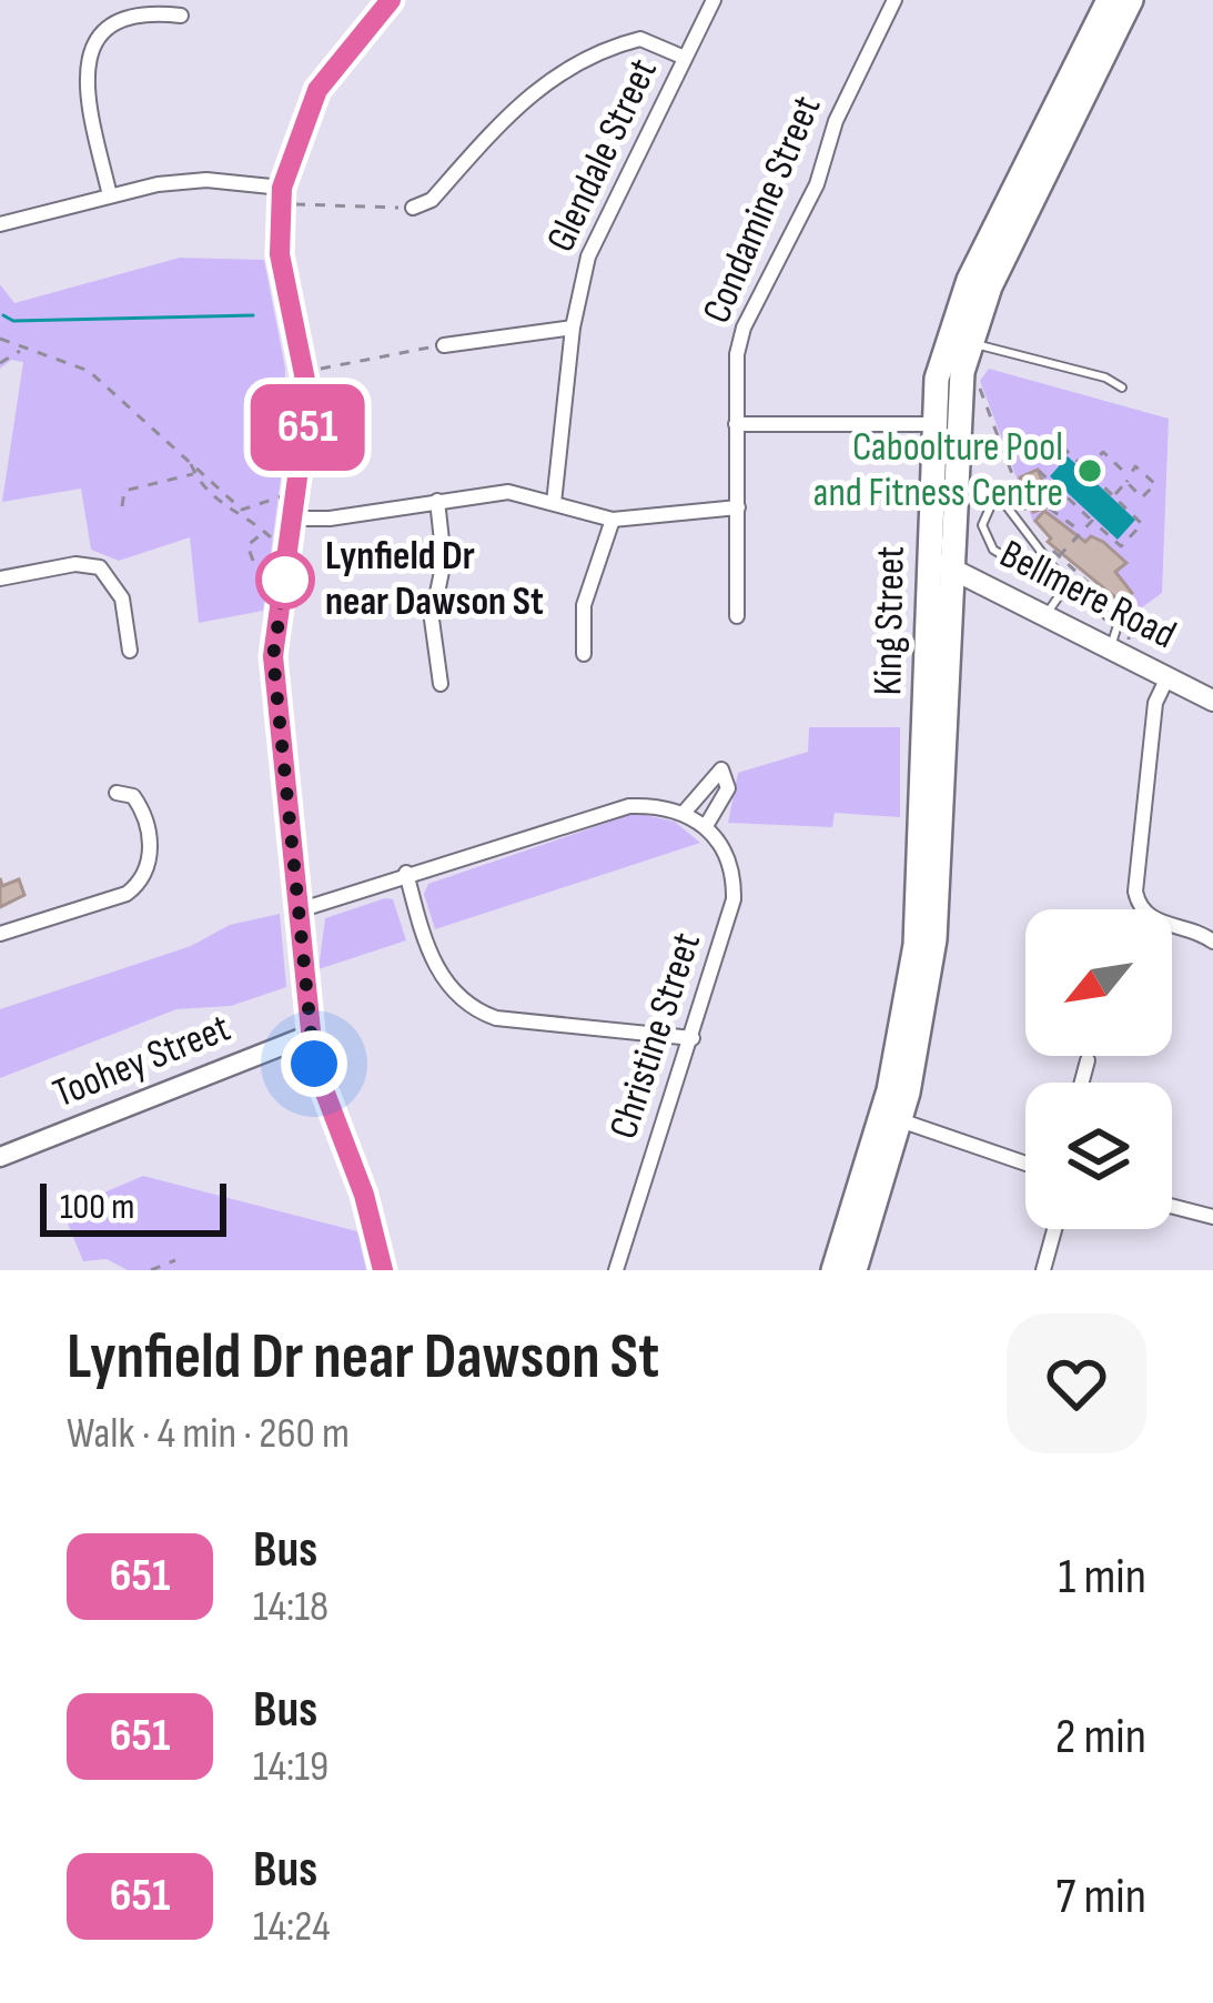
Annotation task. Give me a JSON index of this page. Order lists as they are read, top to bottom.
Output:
{
  "streets": {
    "main road": ["Bellmere Road", "King Street"],
    "street": [
      "Glendale Street",
      "Condamine Street",
      "Christine Street",
      "Toohey Street"
    ]
  },
  "crossings": [
    ["Bellmere Road", "King Street"]
  ],
  "places": ["Caboolture Pool and Fitness Centre", "Lynfield Dr near Dawson St"],
  "lines": ["bus line 651"],
  "scale_bar": "100 m",
  "north": "bottom left",
  "page": {
    "on_map": "651",
    "scale": "100 m",
    "heading": ["Lynfield Dr near Dawson St", "Walk · 4 min · 260 m"],
    "list": [
      {
        "mark": "651",
        "name": "Bus",
        "note": "14:18",
        "value": "1 min"
      },
      {
        "mark": "651",
        "name": "Bus",
        "note": "14:19",
        "value": "2 min"
      },
      {
        "mark": "651",
        "name": "Bus",
        "note": "14:24",
        "value": "7 min"
      }
    ]
  }
}
